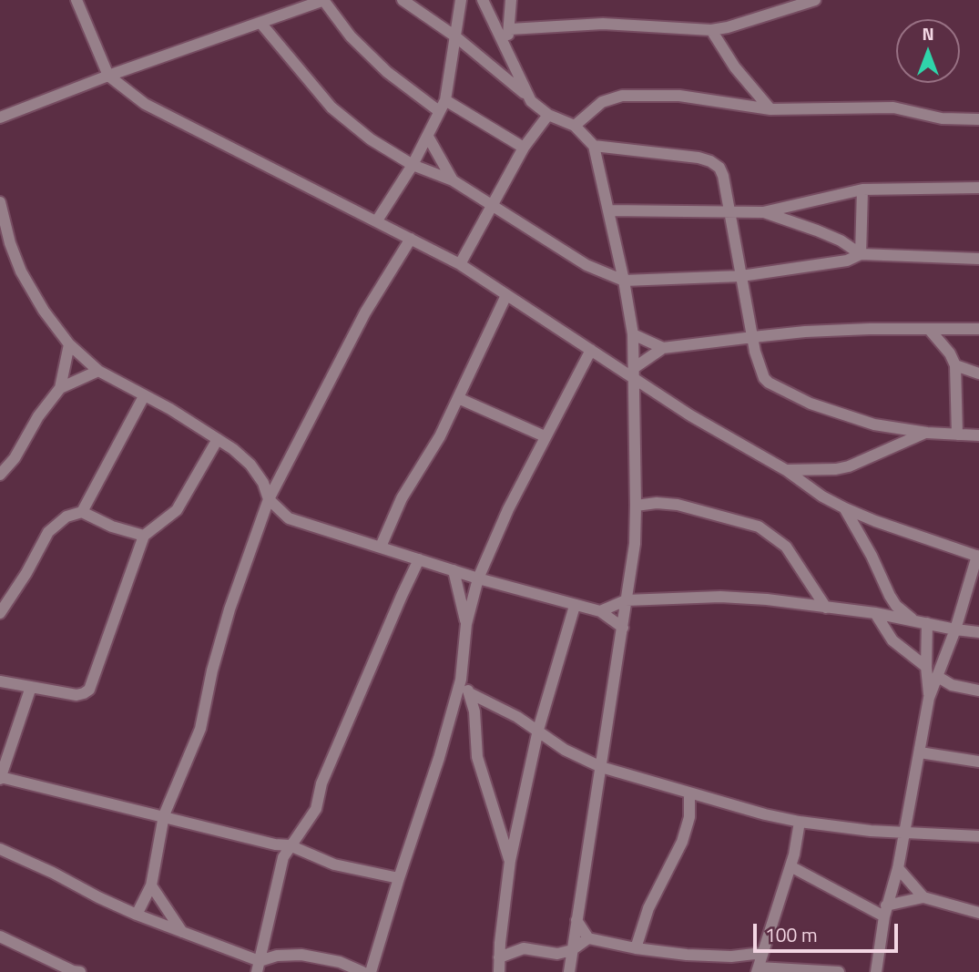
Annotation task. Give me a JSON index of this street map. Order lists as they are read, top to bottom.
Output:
{
  "scale_bar": "100 m",
  "north": "top"
}
